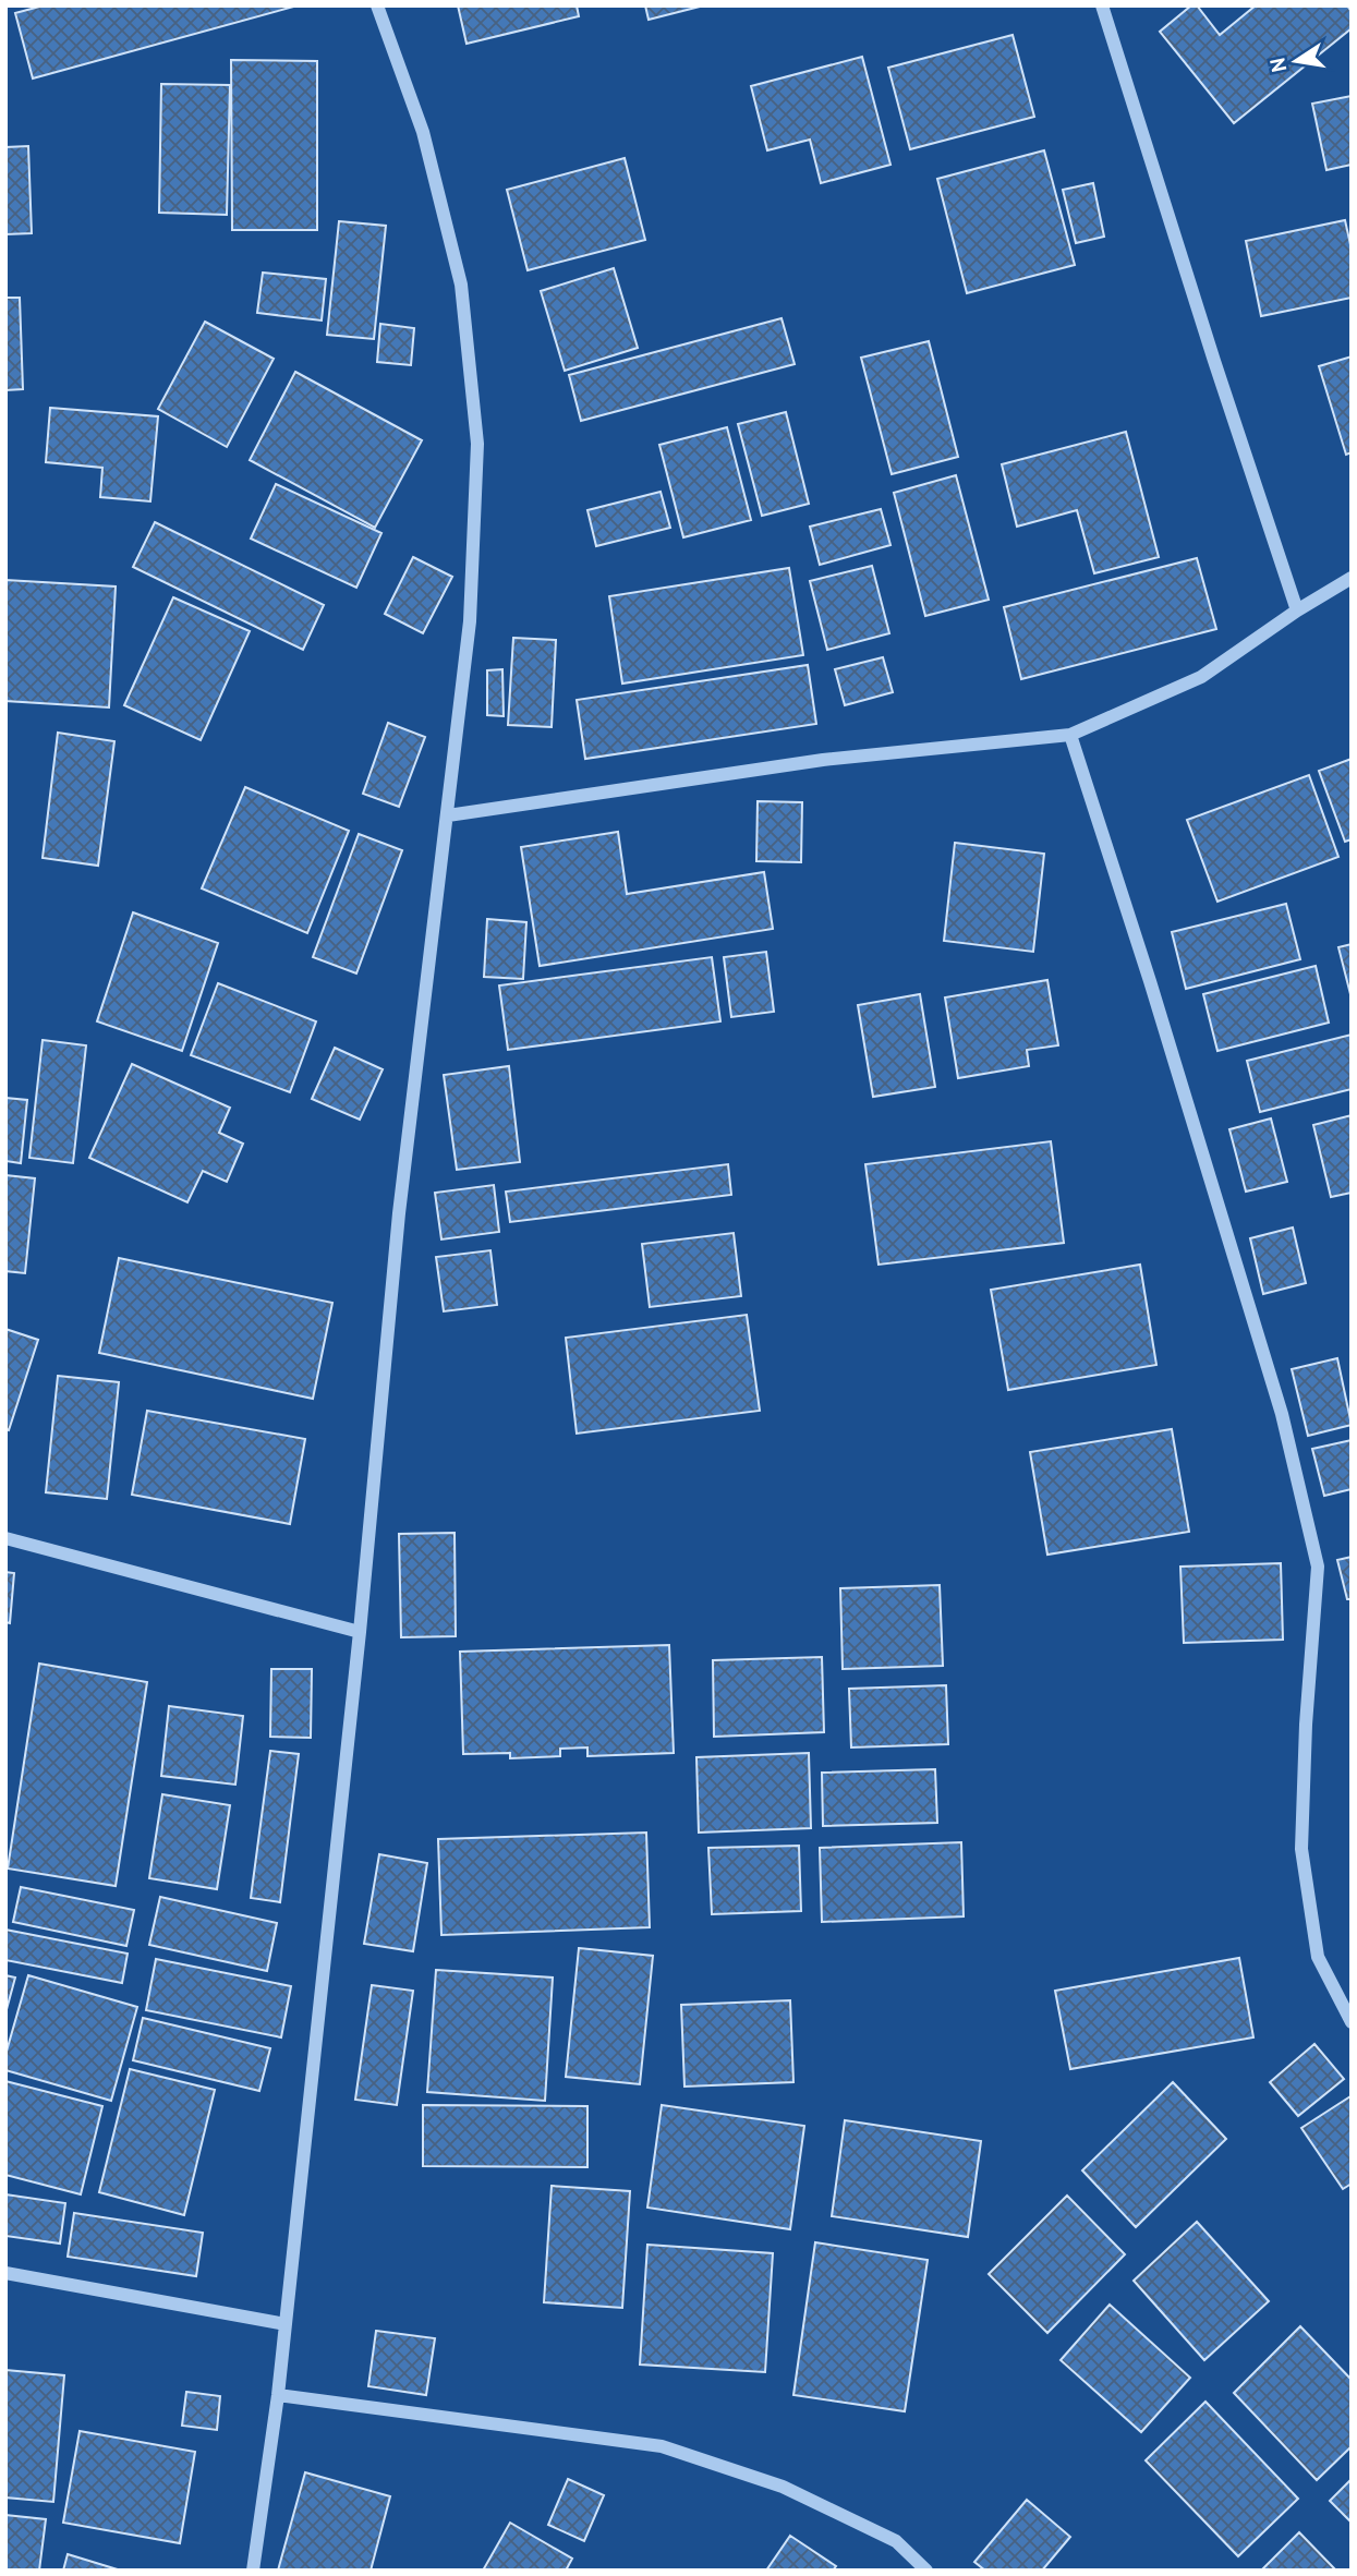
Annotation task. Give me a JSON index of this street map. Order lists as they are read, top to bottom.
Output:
{
  "north": "left"
}
